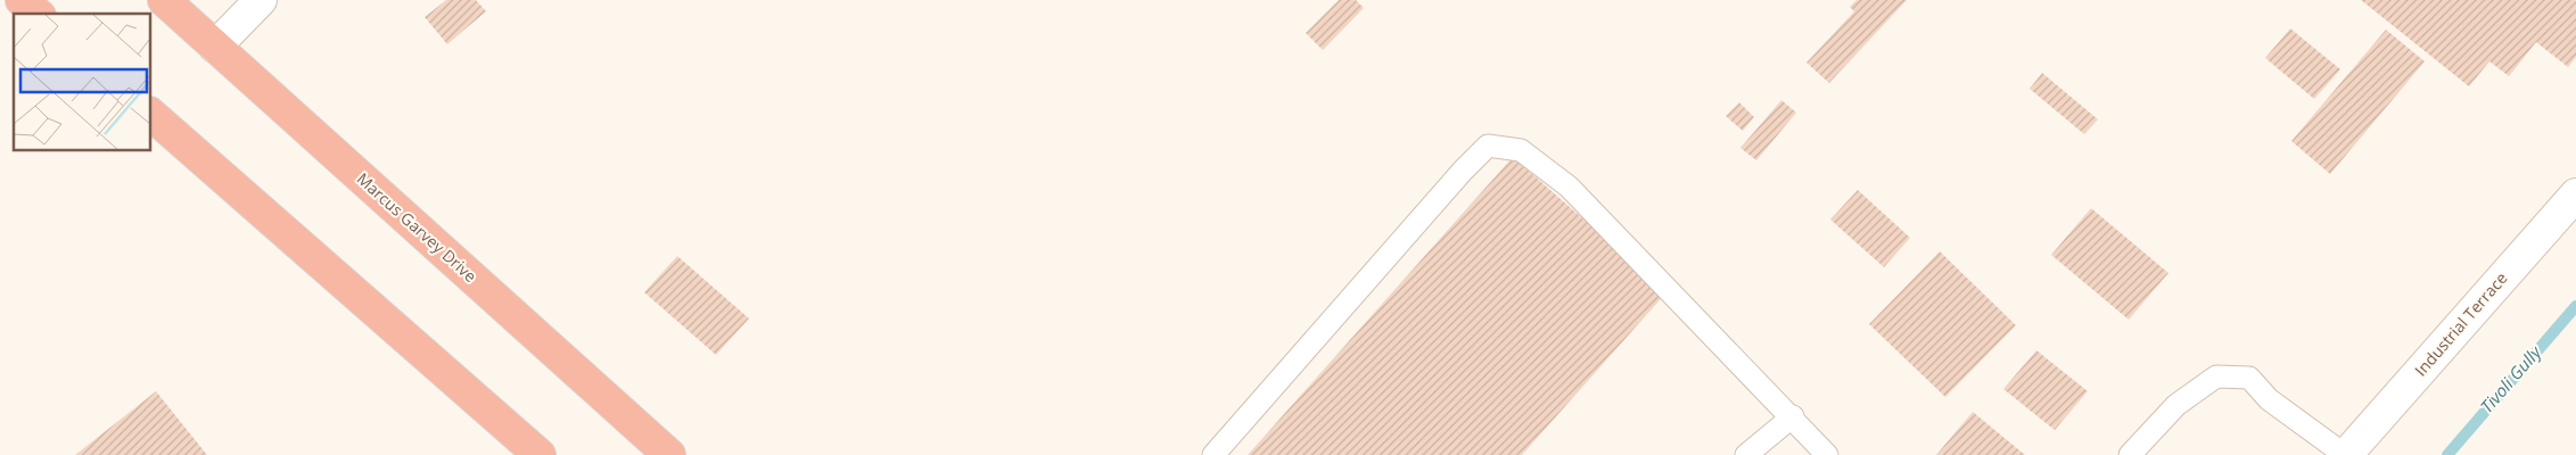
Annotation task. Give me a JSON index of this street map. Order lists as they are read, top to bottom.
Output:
{
  "streets": {
    "highway": ["Marcus Garvey Drive"],
    "street": ["Industrial Terrace"]
  },
  "water": ["Tivoli Gully"]
}
